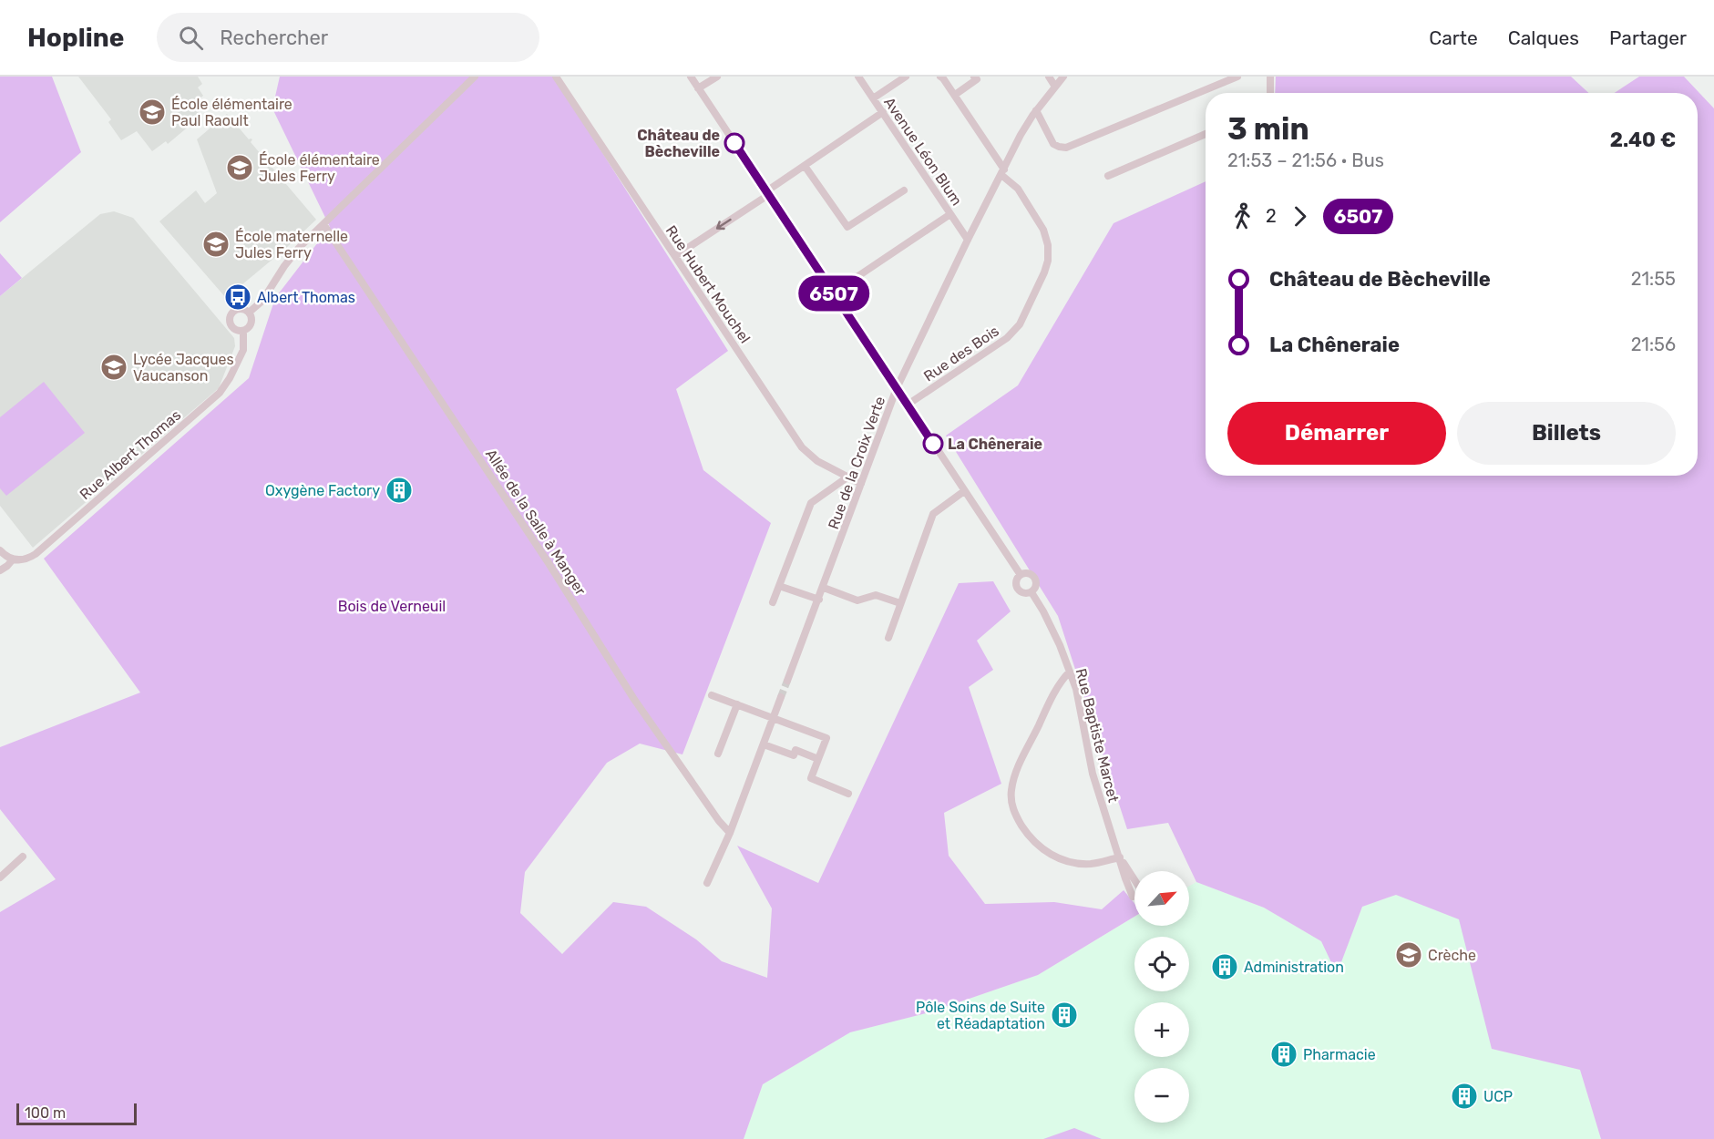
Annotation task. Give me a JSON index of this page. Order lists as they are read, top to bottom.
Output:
{
  "streets": {
    "street": [
      "Avenue Léon Blum",
      "Rue Hubert Mouchel",
      "Rue des Bois",
      "Rue Albert Thomas",
      "Rue de la Croix Verte",
      "Allée de la Salle à Manger",
      "Rue Baptiste Marcet"
    ]
  },
  "crossings": [
    ["Avenue Léon Blum", "Rue de la Croix Verte"],
    ["Rue Hubert Mouchel", "Rue de la Croix Verte"],
    ["Rue des Bois", "Rue de la Croix Verte"],
    ["Rue des Bois", "Rue Baptiste Marcet"],
    ["Rue de la Croix Verte", "Rue Baptiste Marcet"]
  ],
  "parks": ["Bois de Verneuil"],
  "places": {
    "school or university": [
      "École élémentaire Paul Raoult",
      "École élémentaire Jules Ferry",
      "École maternelle Jules Ferry",
      "Lycée Jacques Vaucanson",
      "Crèche"
    ],
    "other": ["Château de Bècheville", "La Chêneraie"],
    "bus stop": ["Albert Thomas"],
    "building": [
      "Oxygène Factory",
      "Administration",
      "Pôle Soins de Suite et Réadaptation",
      "Pharmacie",
      "UCP"
    ]
  },
  "lines": ["bus line 6507"],
  "scale_bar": "100 m",
  "north": "top right",
  "page": {
    "header": "Hopline",
    "search": "Rechercher",
    "nav": ["Carte", "Calques", "Partager"],
    "on_map": "6507",
    "heading": ["3 min", "21:53 – 21:56 · Bus", "2.40 €"],
    "legs": ["2", "6507"],
    "list": [
      {
        "name": "Château de Bècheville",
        "value": "21:55"
      },
      {
        "name": "La Chêneraie",
        "value": "21:56"
      }
    ],
    "buttons": ["Démarrer", "Billets"],
    "map_buttons": ["+", "−"],
    "scale": "100 m"
  }
}
